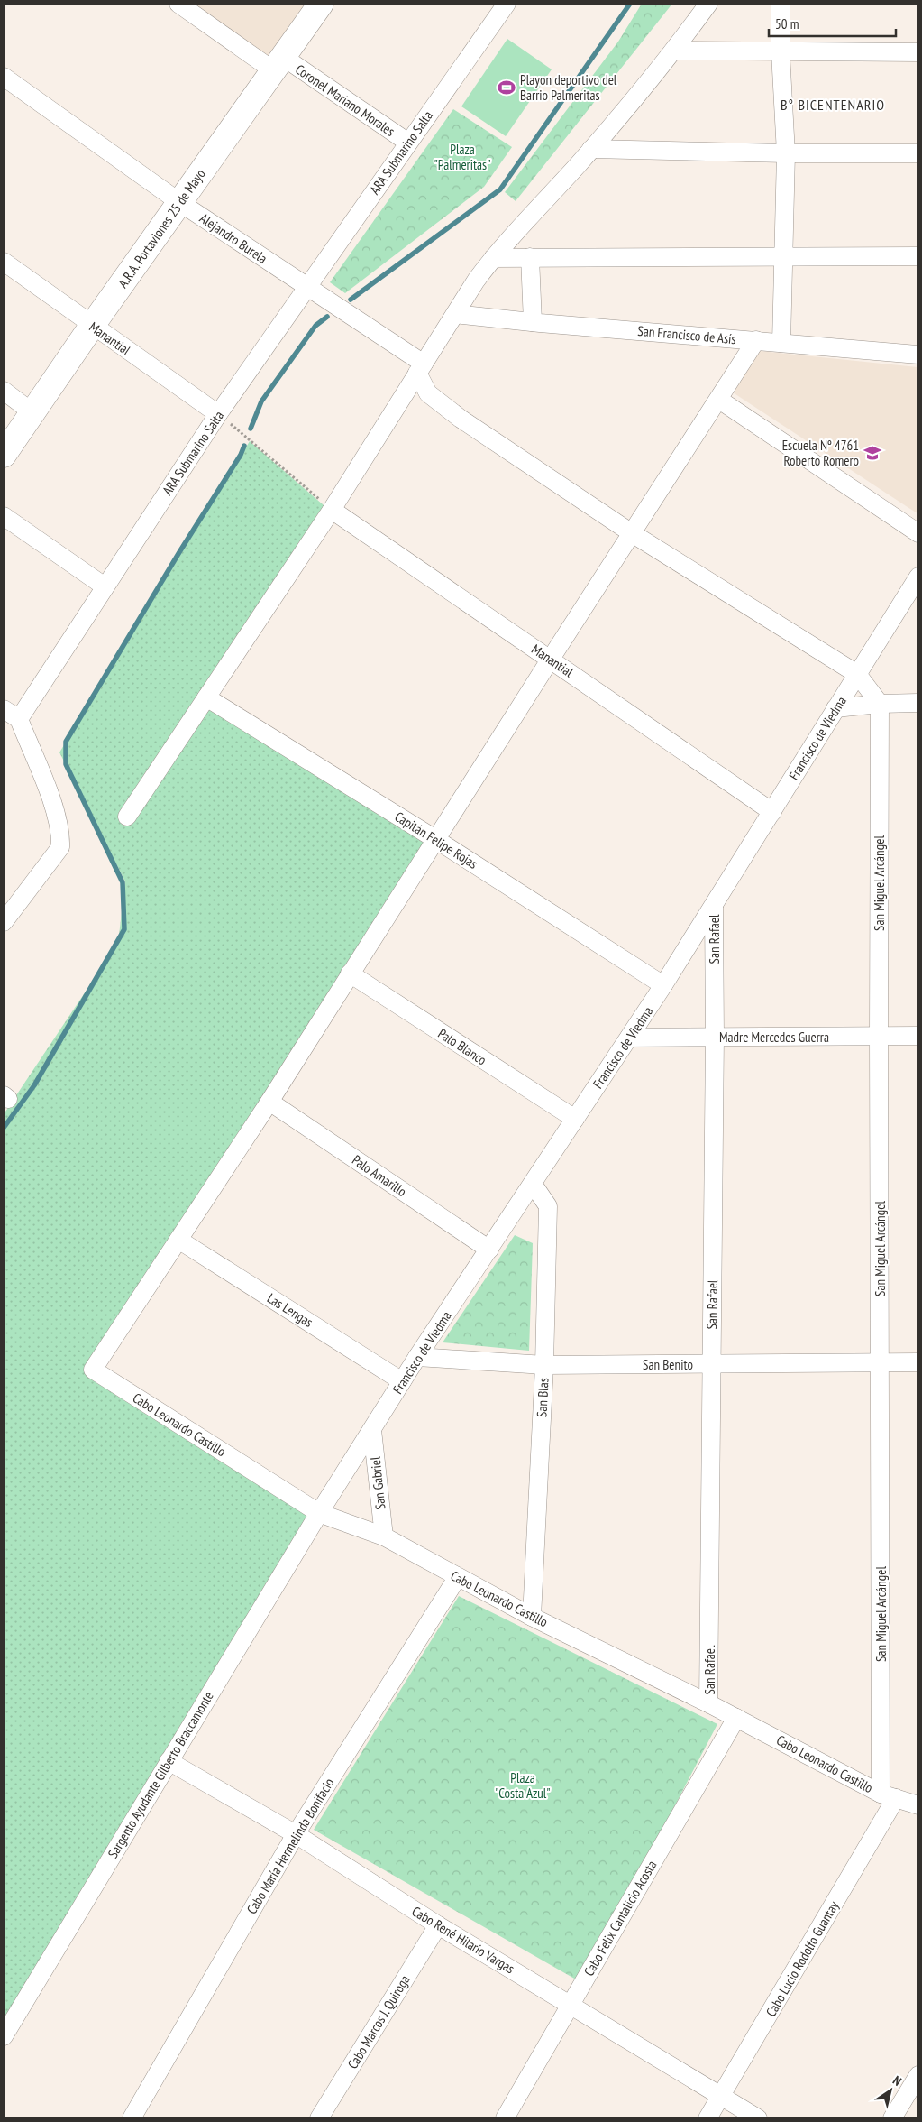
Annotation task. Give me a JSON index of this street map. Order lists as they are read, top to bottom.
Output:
{
  "streets": {
    "street": [
      "Coronel Mariano Morales",
      "ARA Submarino Salta",
      "A.R.A. Portaviones 25 de Mayo",
      "Alejandro Burela",
      "San Francisco de Asís",
      "Manantial",
      "Francisco de Viedma",
      "Capitán Felipe Rojas",
      "San Miguel Arcángel",
      "San Rafael",
      "Madre Mercedes Guerra",
      "Palo Blanco",
      "Palo Amarillo",
      "Las Lengas",
      "San Benito",
      "San Blas",
      "Cabo Leonardo Castillo",
      "San Gabriel",
      "Sargento Ayudante Gilberto Braccamonte",
      "Cabo María Hermelinda Bonifacio",
      "Cabo Felix Cantalicio Acosta",
      "Cabo René Hilario Vargas",
      "Cabo Lucio Rodolfo Guantay",
      "Cabo Marcos J. Quiroga"
    ]
  },
  "crossings": [
    ["Coronel Mariano Morales", "ARA Submarino Salta"],
    ["Coronel Mariano Morales", "A.R.A. Portaviones 25 de Mayo"],
    ["ARA Submarino Salta", "Alejandro Burela"],
    ["ARA Submarino Salta", "Manantial"],
    ["A.R.A. Portaviones 25 de Mayo", "Alejandro Burela"],
    ["A.R.A. Portaviones 25 de Mayo", "Manantial"],
    ["Manantial", "Francisco de Viedma"],
    ["Francisco de Viedma", "Capitán Felipe Rojas"],
    ["Francisco de Viedma", "San Rafael"],
    ["Francisco de Viedma", "Madre Mercedes Guerra"],
    ["Francisco de Viedma", "Palo Blanco"],
    ["Francisco de Viedma", "Palo Amarillo"],
    ["Francisco de Viedma", "Las Lengas"],
    ["Francisco de Viedma", "San Benito"],
    ["Francisco de Viedma", "San Blas"],
    ["Francisco de Viedma", "Cabo Leonardo Castillo"],
    ["Francisco de Viedma", "San Gabriel"],
    ["Francisco de Viedma", "Sargento Ayudante Gilberto Braccamonte"],
    ["San Miguel Arcángel", "Madre Mercedes Guerra"],
    ["San Miguel Arcángel", "San Benito"],
    ["San Miguel Arcángel", "Cabo Leonardo Castillo"],
    ["San Miguel Arcángel", "Cabo Lucio Rodolfo Guantay"],
    ["San Rafael", "Madre Mercedes Guerra"],
    ["San Rafael", "San Benito"],
    ["San Rafael", "Cabo Leonardo Castillo"],
    ["Las Lengas", "Cabo Leonardo Castillo"],
    ["San Benito", "San Blas"],
    ["San Blas", "Cabo Leonardo Castillo"],
    ["Cabo Leonardo Castillo", "San Gabriel"],
    ["Cabo Leonardo Castillo", "Sargento Ayudante Gilberto Braccamonte"],
    ["Cabo Leonardo Castillo", "Cabo María Hermelinda Bonifacio"],
    ["Cabo Leonardo Castillo", "Cabo Felix Cantalicio Acosta"],
    ["Cabo Leonardo Castillo", "Cabo Lucio Rodolfo Guantay"],
    ["Sargento Ayudante Gilberto Braccamonte", "Cabo René Hilario Vargas"],
    ["Cabo María Hermelinda Bonifacio", "Cabo René Hilario Vargas"],
    ["Cabo Felix Cantalicio Acosta", "Cabo René Hilario Vargas"],
    ["Cabo René Hilario Vargas", "Cabo Lucio Rodolfo Guantay"],
    ["Cabo René Hilario Vargas", "Cabo Marcos J. Quiroga"]
  ],
  "districts": ["B° BICENTENARIO"],
  "parks": ["Plaza \"Palmeritas\"", "Plaza \"Costa Azul\""],
  "places": {
    "sports": ["Playon deportivo del Barrio Palmeritas"],
    "school or university": ["Escuela Nº 4761 Roberto Romero"]
  },
  "scale_bar": "50 m",
  "north": "top right"
}
